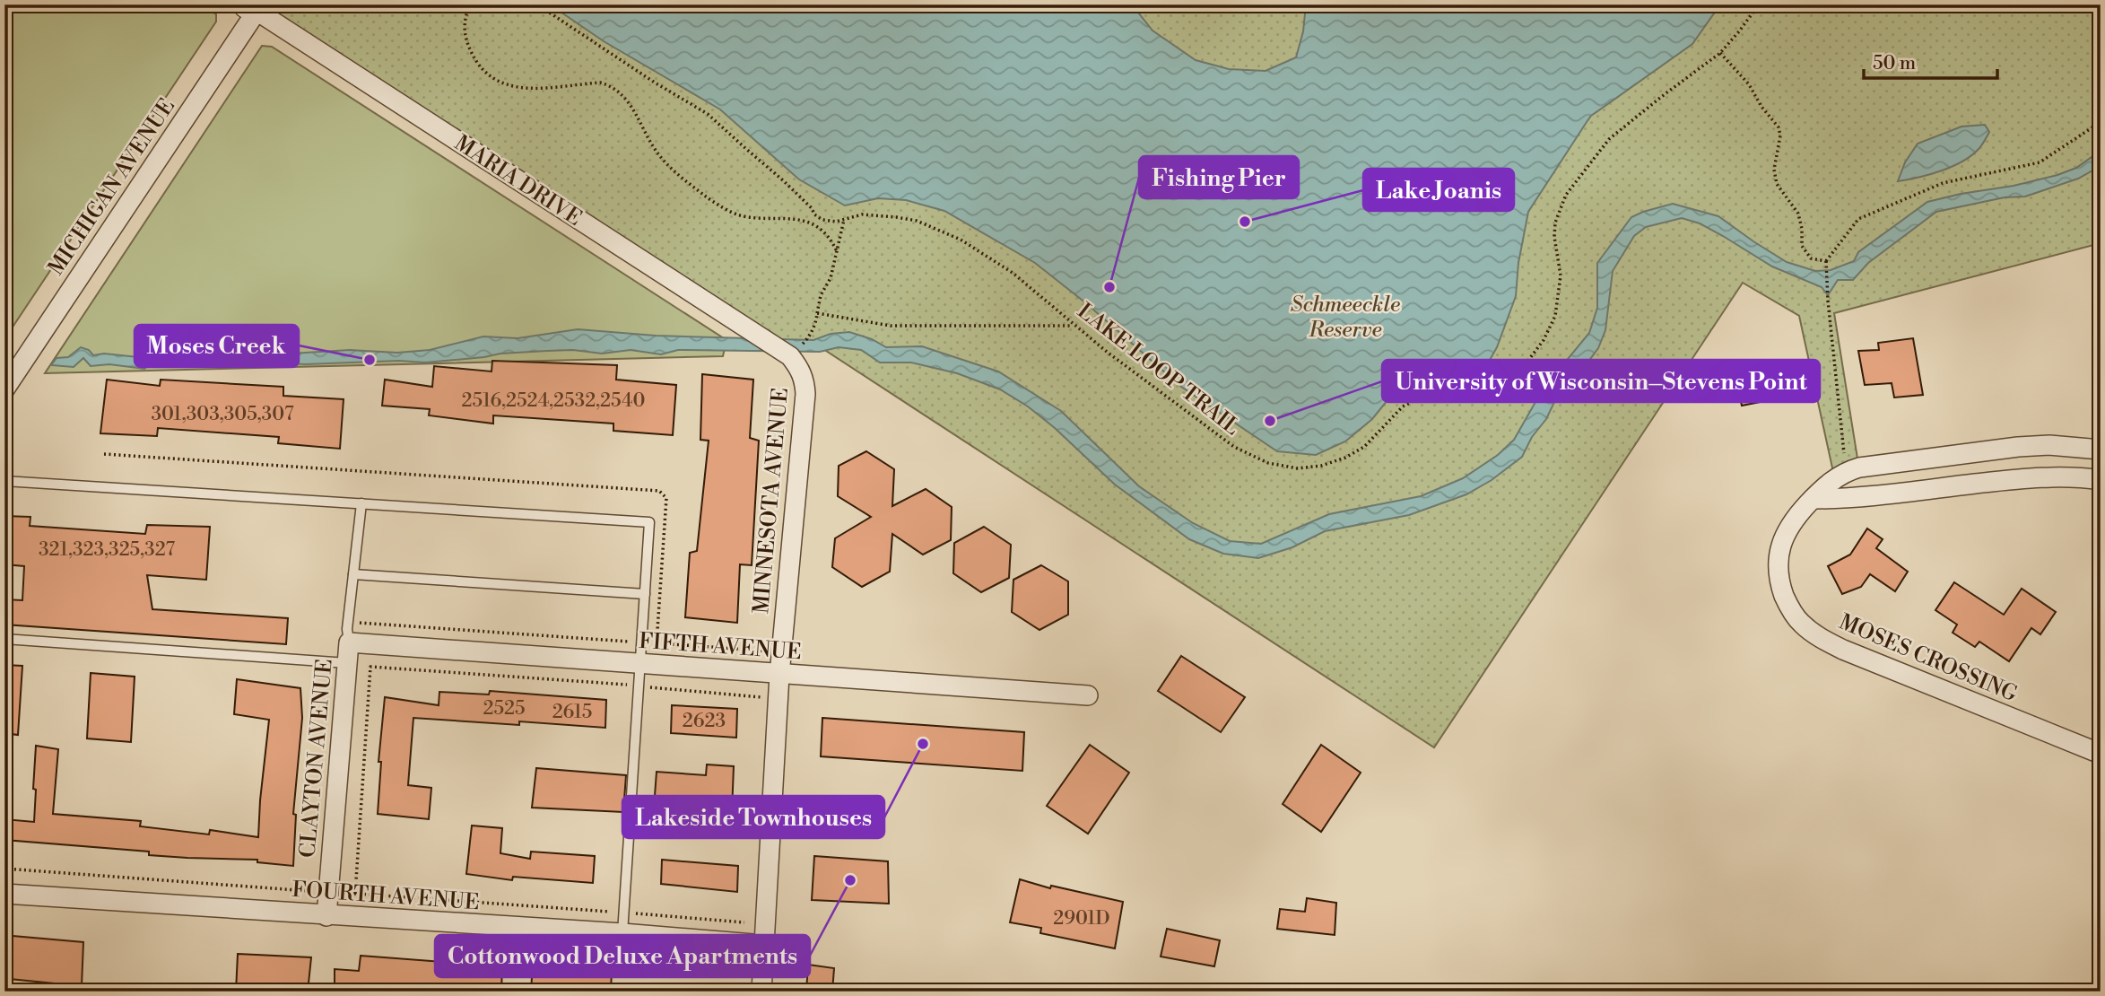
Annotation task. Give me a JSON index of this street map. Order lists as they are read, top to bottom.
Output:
{
  "streets": {
    "street": [
      "MARIA DRIVE",
      "MICHIGAN AVENUE",
      "MINNESOTA AVENUE",
      "FIFTH AVENUE",
      "MOSES CROSSING",
      "CLAYTON AVENUE",
      "FOURTH AVENUE"
    ],
    "path": ["LAKE LOOP TRAIL"]
  },
  "crossings": [
    ["MARIA DRIVE", "MICHIGAN AVENUE"],
    ["MARIA DRIVE", "MINNESOTA AVENUE"],
    ["MINNESOTA AVENUE", "FIFTH AVENUE"],
    ["MINNESOTA AVENUE", "FOURTH AVENUE"],
    ["FIFTH AVENUE", "CLAYTON AVENUE"],
    ["CLAYTON AVENUE", "FOURTH AVENUE"]
  ],
  "parks": ["Schmeeckle Reserve"],
  "places": [
    "Lake Joanis",
    "Fishing Pier",
    "Moses Creek",
    "University of Wisconsin–Stevens Point",
    "Lakeside Townhouses",
    "Cottonwood Deluxe Apartments"
  ],
  "house_numbers": [
    "2516,2524,2532,2540",
    "301,303,305,307",
    "321,323,325,327",
    "2525",
    "2615",
    "2623",
    "2901D"
  ],
  "scale_bar": "50 m"
}
